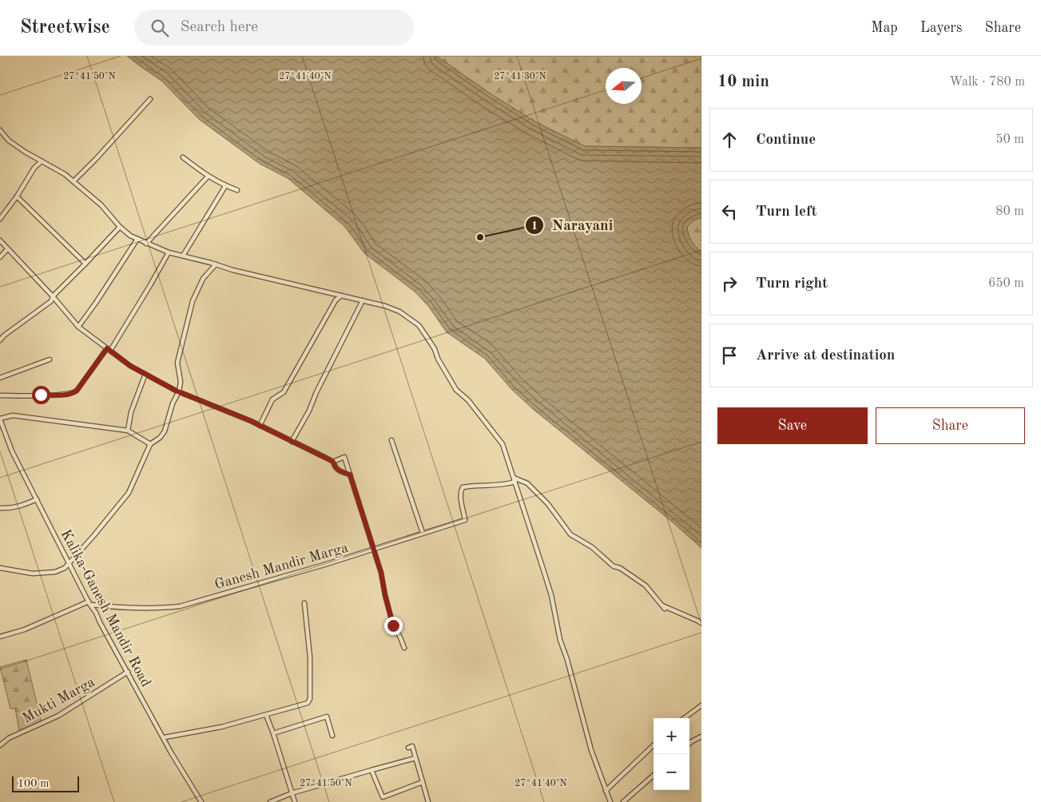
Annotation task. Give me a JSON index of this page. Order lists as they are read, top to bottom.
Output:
{
  "streets": {
    "street": ["Ganesh Mandir Marga", "Kalika-Ganesh Mandir Road", "Mukti Marga"]
  },
  "crossings": [
    ["Ganesh Mandir Marga", "Kalika-Ganesh Mandir Road"],
    ["Kalika-Ganesh Mandir Road", "Mukti Marga"]
  ],
  "places": ["Narayani"],
  "scale_bar": "100 m",
  "north": "left",
  "page": {
    "header": "Streetwise",
    "search": "Search here",
    "nav": ["Map", "Layers", "Share"],
    "heading": ["10 min", "Walk · 780 m"],
    "list": [
      ["Continue", "50 m"],
      ["Turn left", "80 m"],
      ["Turn right", "650 m"],
      "Arrive at destination"
    ],
    "buttons": ["Save", "Share"],
    "map_buttons": ["+", "−"],
    "scale": "100 m"
  },
  "coordinates": ["27°41'50\"N", "27°41'40\"N", "27°41'30\"N"]
}
